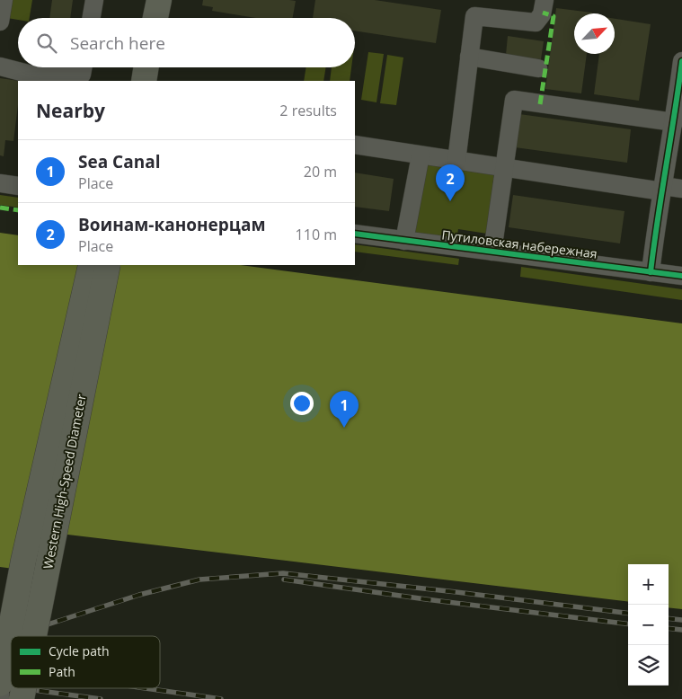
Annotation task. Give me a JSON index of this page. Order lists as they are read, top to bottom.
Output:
{
  "streets": {
    "highway": ["Western High-Speed Diameter"],
    "street": ["Путиловская набережная"]
  },
  "legend": ["Cycle path", "Path"],
  "north": "top right",
  "page": {
    "search": "Search here",
    "heading": ["Nearby", "2 results"],
    "list": [
      {
        "mark": "1",
        "name": "Sea Canal",
        "note": "Place",
        "value": "20 m"
      },
      {
        "mark": "2",
        "name": "Воинам-канонерцам",
        "note": "Place",
        "value": "110 m"
      }
    ],
    "pins": ["2", "1"],
    "map_buttons": ["+", "−"]
  }
}
